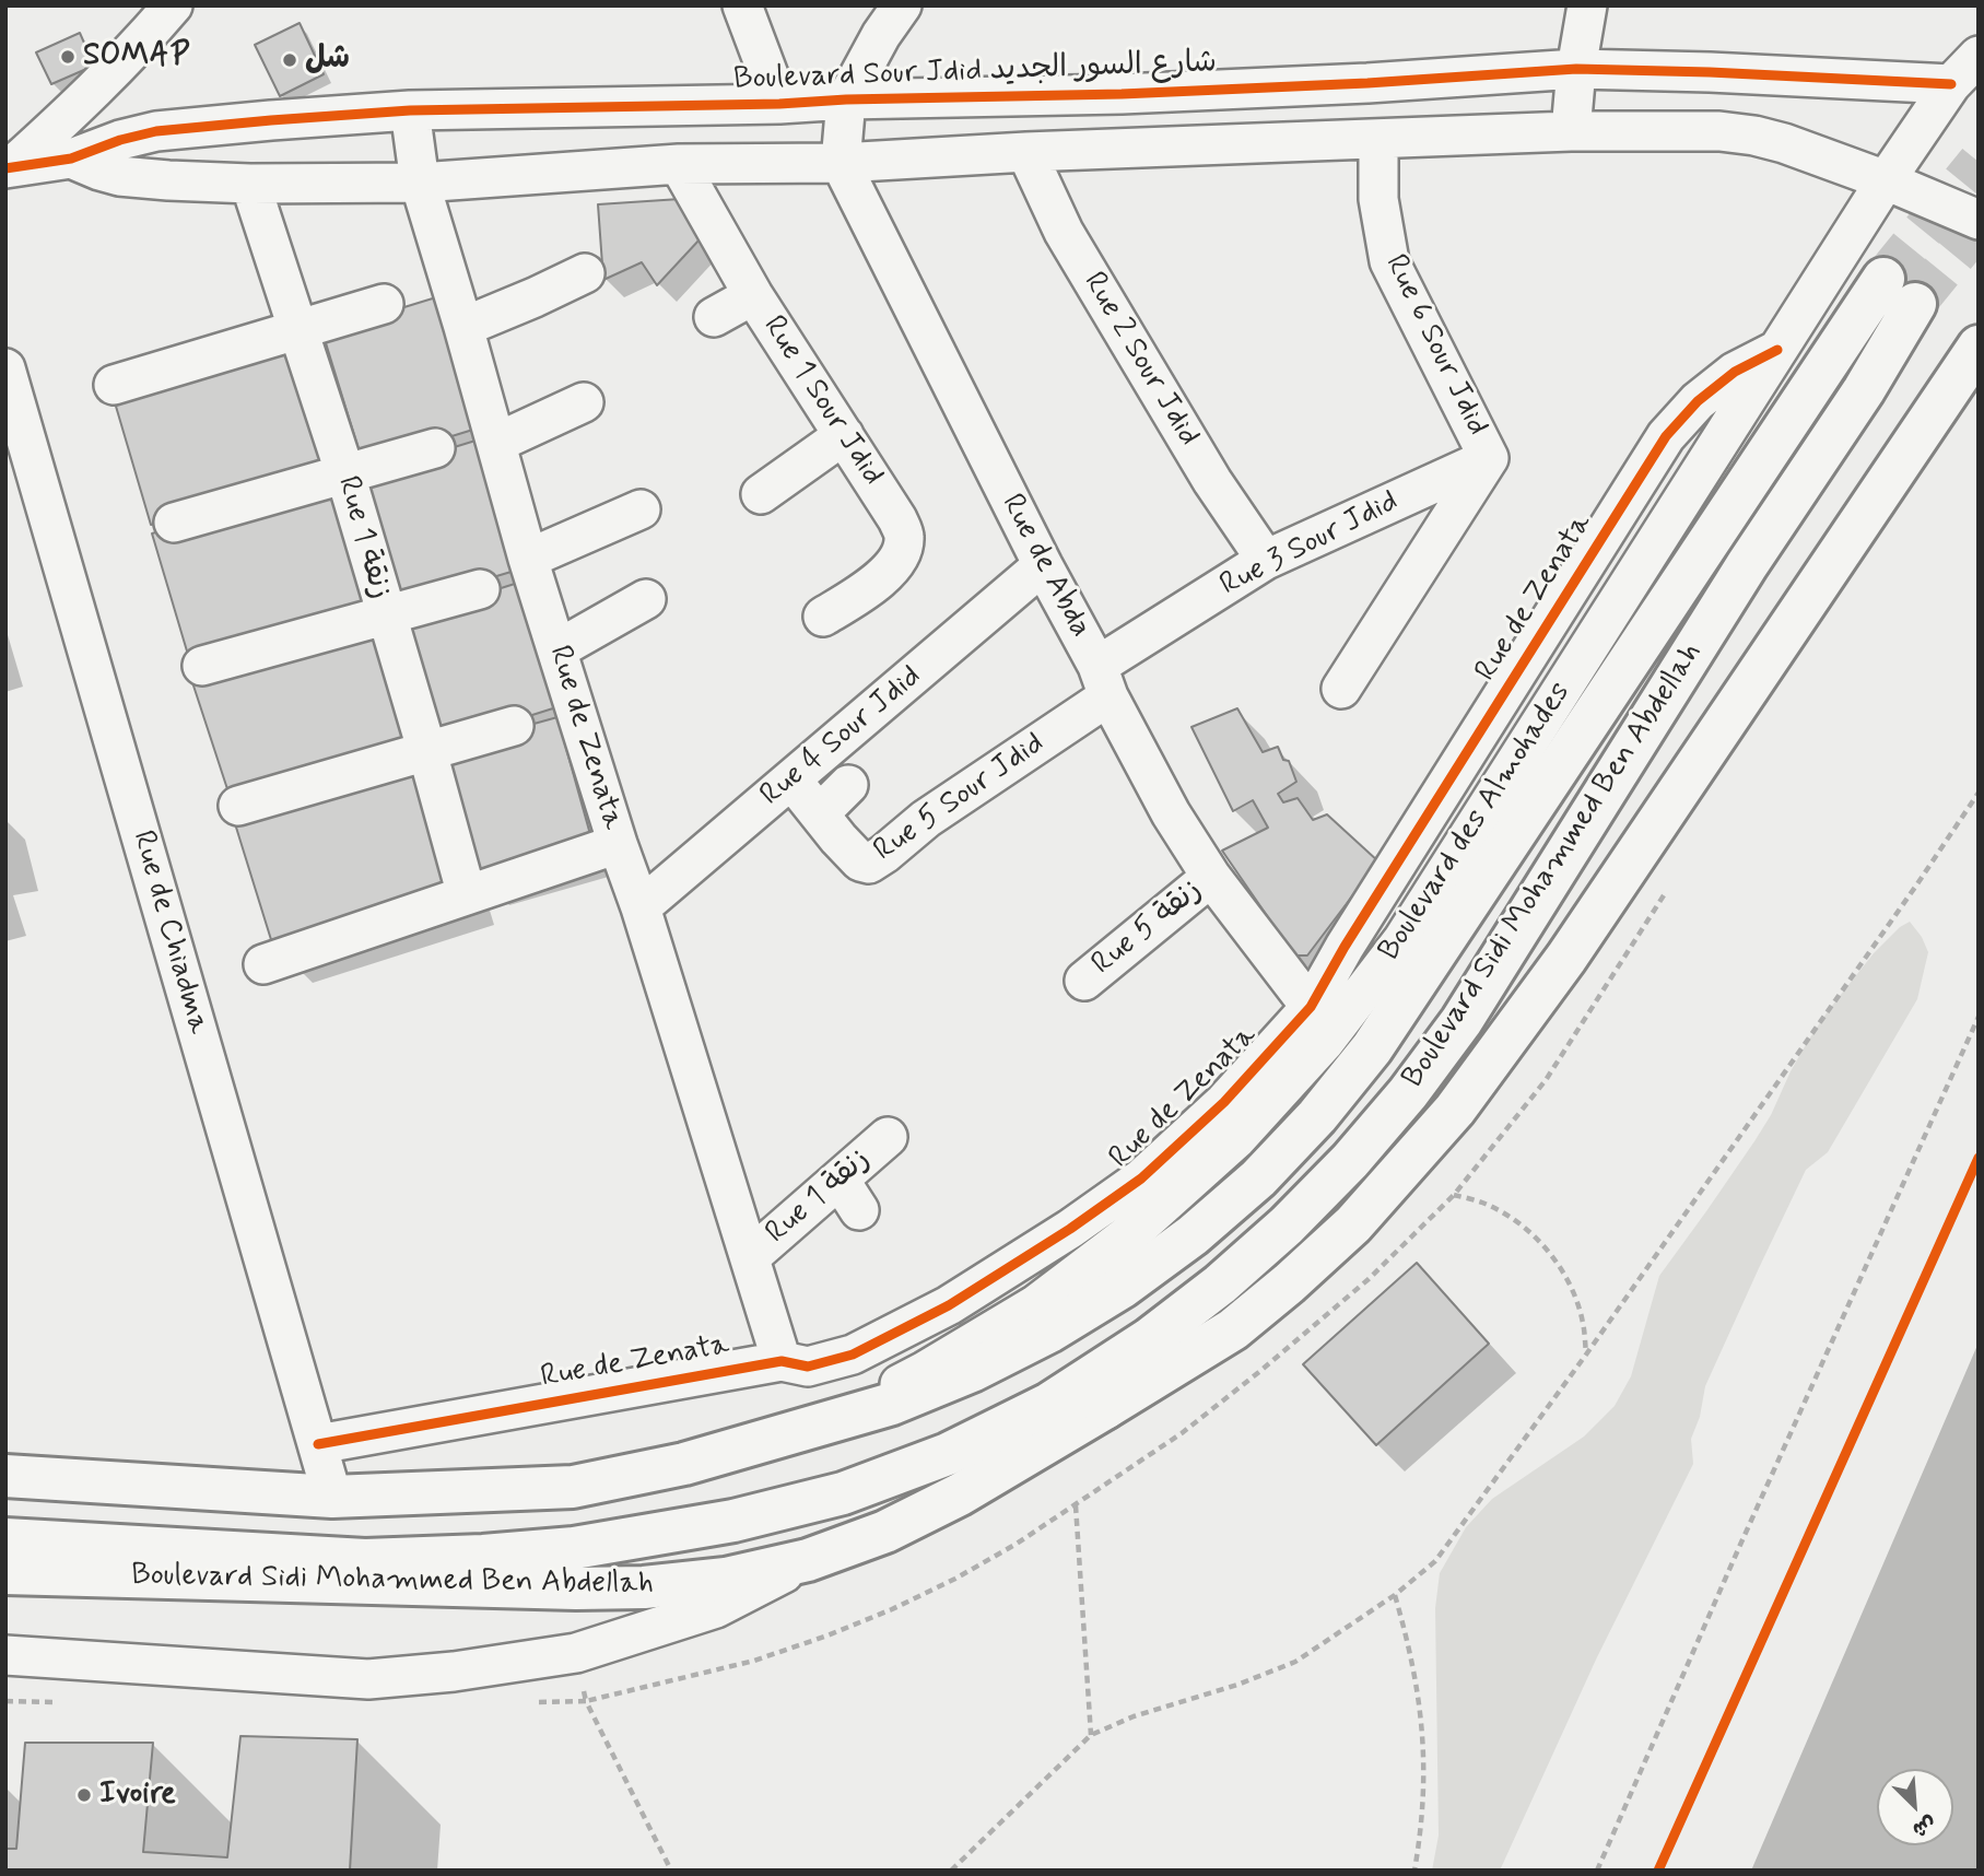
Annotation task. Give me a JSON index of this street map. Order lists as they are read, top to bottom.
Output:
{
  "streets": {
    "main road": ["Boulevard Sidi Mohammed Ben Abdellah"],
    "street": [
      "Boulevard Sour Jdid شارع السور الجديد",
      "Rue 6 Sour Jdid",
      "Rue 2 Sour Jdid",
      "Rue 1 Sour Jdid",
      "Rue 1 زنقة",
      "Rue 3 Sour Jdid",
      "Rue de Abda",
      "Rue de Zenata",
      "Rue 4 Sour Jdid",
      "Rue 5 Sour Jdid",
      "Boulevard des Almohades",
      "Rue 5 زنقة",
      "Rue de Chiadma"
    ]
  },
  "crossings": [
    ["Boulevard Sour Jdid شارع السور الجديد", "Rue 6 Sour Jdid"],
    ["Boulevard Sour Jdid شارع السور الجديد", "Rue 2 Sour Jdid"],
    ["Boulevard Sour Jdid شارع السور الجديد", "Rue 1 Sour Jdid"],
    ["Boulevard Sour Jdid شارع السور الجديد", "Rue 1 زنقة"],
    ["Boulevard Sour Jdid شارع السور الجديد", "Rue de Abda"],
    ["Boulevard Sour Jdid شارع السور الجديد", "Rue de Zenata"],
    ["Boulevard Sour Jdid شارع السور الجديد", "Boulevard des Almohades"],
    ["Rue 6 Sour Jdid", "Rue 3 Sour Jdid"],
    ["Rue 2 Sour Jdid", "Rue 3 Sour Jdid"],
    ["Rue 1 زنقة", "Rue de Zenata"],
    ["Rue 3 Sour Jdid", "Rue de Abda"],
    ["Rue 3 Sour Jdid", "Rue 5 Sour Jdid"],
    ["Rue de Abda", "Rue de Zenata"],
    ["Rue de Abda", "Rue 4 Sour Jdid"],
    ["Rue de Abda", "Rue 5 Sour Jdid"],
    ["Rue de Abda", "Rue 5 زنقة"],
    ["Rue de Zenata", "Rue 4 Sour Jdid"],
    ["Rue de Zenata", "Boulevard des Almohades"],
    ["Rue de Zenata", "Rue de Chiadma"],
    ["Rue 4 Sour Jdid", "Rue 5 Sour Jdid"],
    ["Boulevard des Almohades", "Boulevard Sidi Mohammed Ben Abdellah"],
    ["Boulevard Sidi Mohammed Ben Abdellah", "Rue de Chiadma"]
  ],
  "places": ["SOMAP", "شل", "Ivoire"],
  "north": "bottom right"
}
